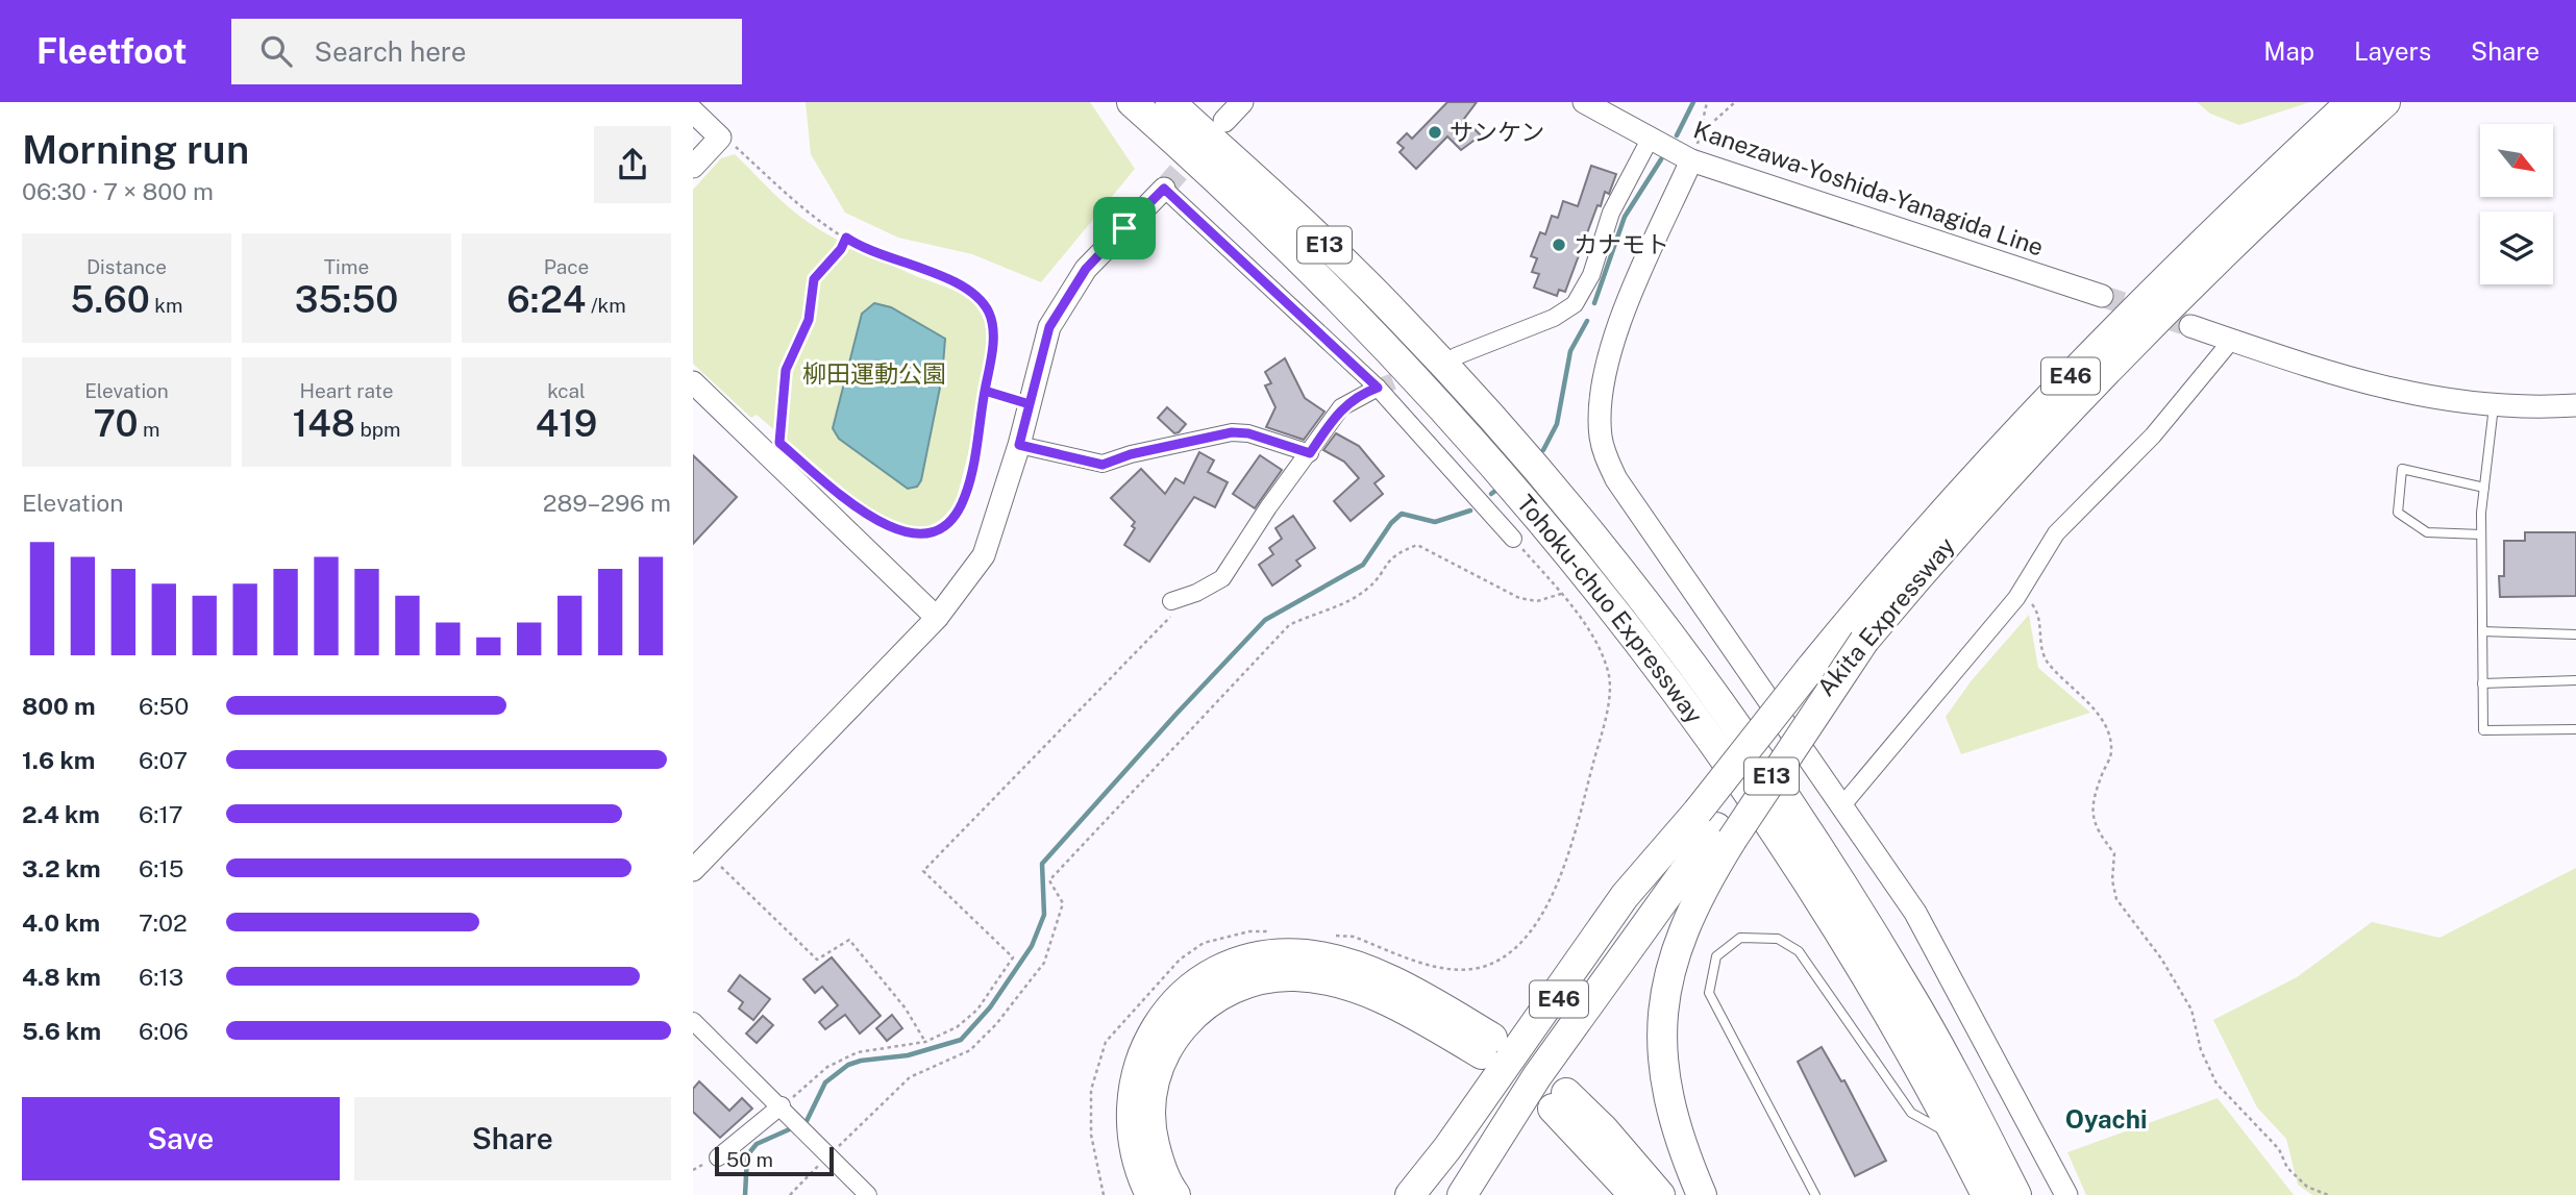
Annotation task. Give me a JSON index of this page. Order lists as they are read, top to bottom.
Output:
{
  "streets": {
    "highway": [
      "E13",
      "E46",
      "Tohoku-chuo Expressway",
      "Akita Expressway"
    ],
    "street": ["Kanezawa-Yoshida-Yanagida Line"]
  },
  "districts": ["Oyachi"],
  "parks": ["柳田運動公園"],
  "places": ["サンケン", "カナモト"],
  "scale_bar": "50 m",
  "north": "bottom right",
  "page": {
    "header": "Fleetfoot",
    "search": "Search here",
    "nav": ["Map", "Layers", "Share"],
    "heading": ["Morning run", "06:30 · 7 × 800 m"],
    "stats": [
      ["Distance", "5.60 km"],
      ["Time", "35:50"],
      ["Pace", "6:24 /km"],
      ["Elevation", "70 m"],
      ["Heart rate", "148 bpm"],
      ["kcal", "419"]
    ],
    "chart": ["Elevation", "289–296 m"],
    "list": [
      {
        "name": "800 m",
        "note": "6:50"
      },
      {
        "name": "1.6 km",
        "note": "6:07"
      },
      {
        "name": "2.4 km",
        "note": "6:17"
      },
      {
        "name": "3.2 km",
        "note": "6:15"
      },
      {
        "name": "4.0 km",
        "note": "7:02"
      },
      {
        "name": "4.8 km",
        "note": "6:13"
      },
      {
        "name": "5.6 km",
        "note": "6:06"
      }
    ],
    "buttons": ["Save", "Share"],
    "scale": "50 m"
  }
}
